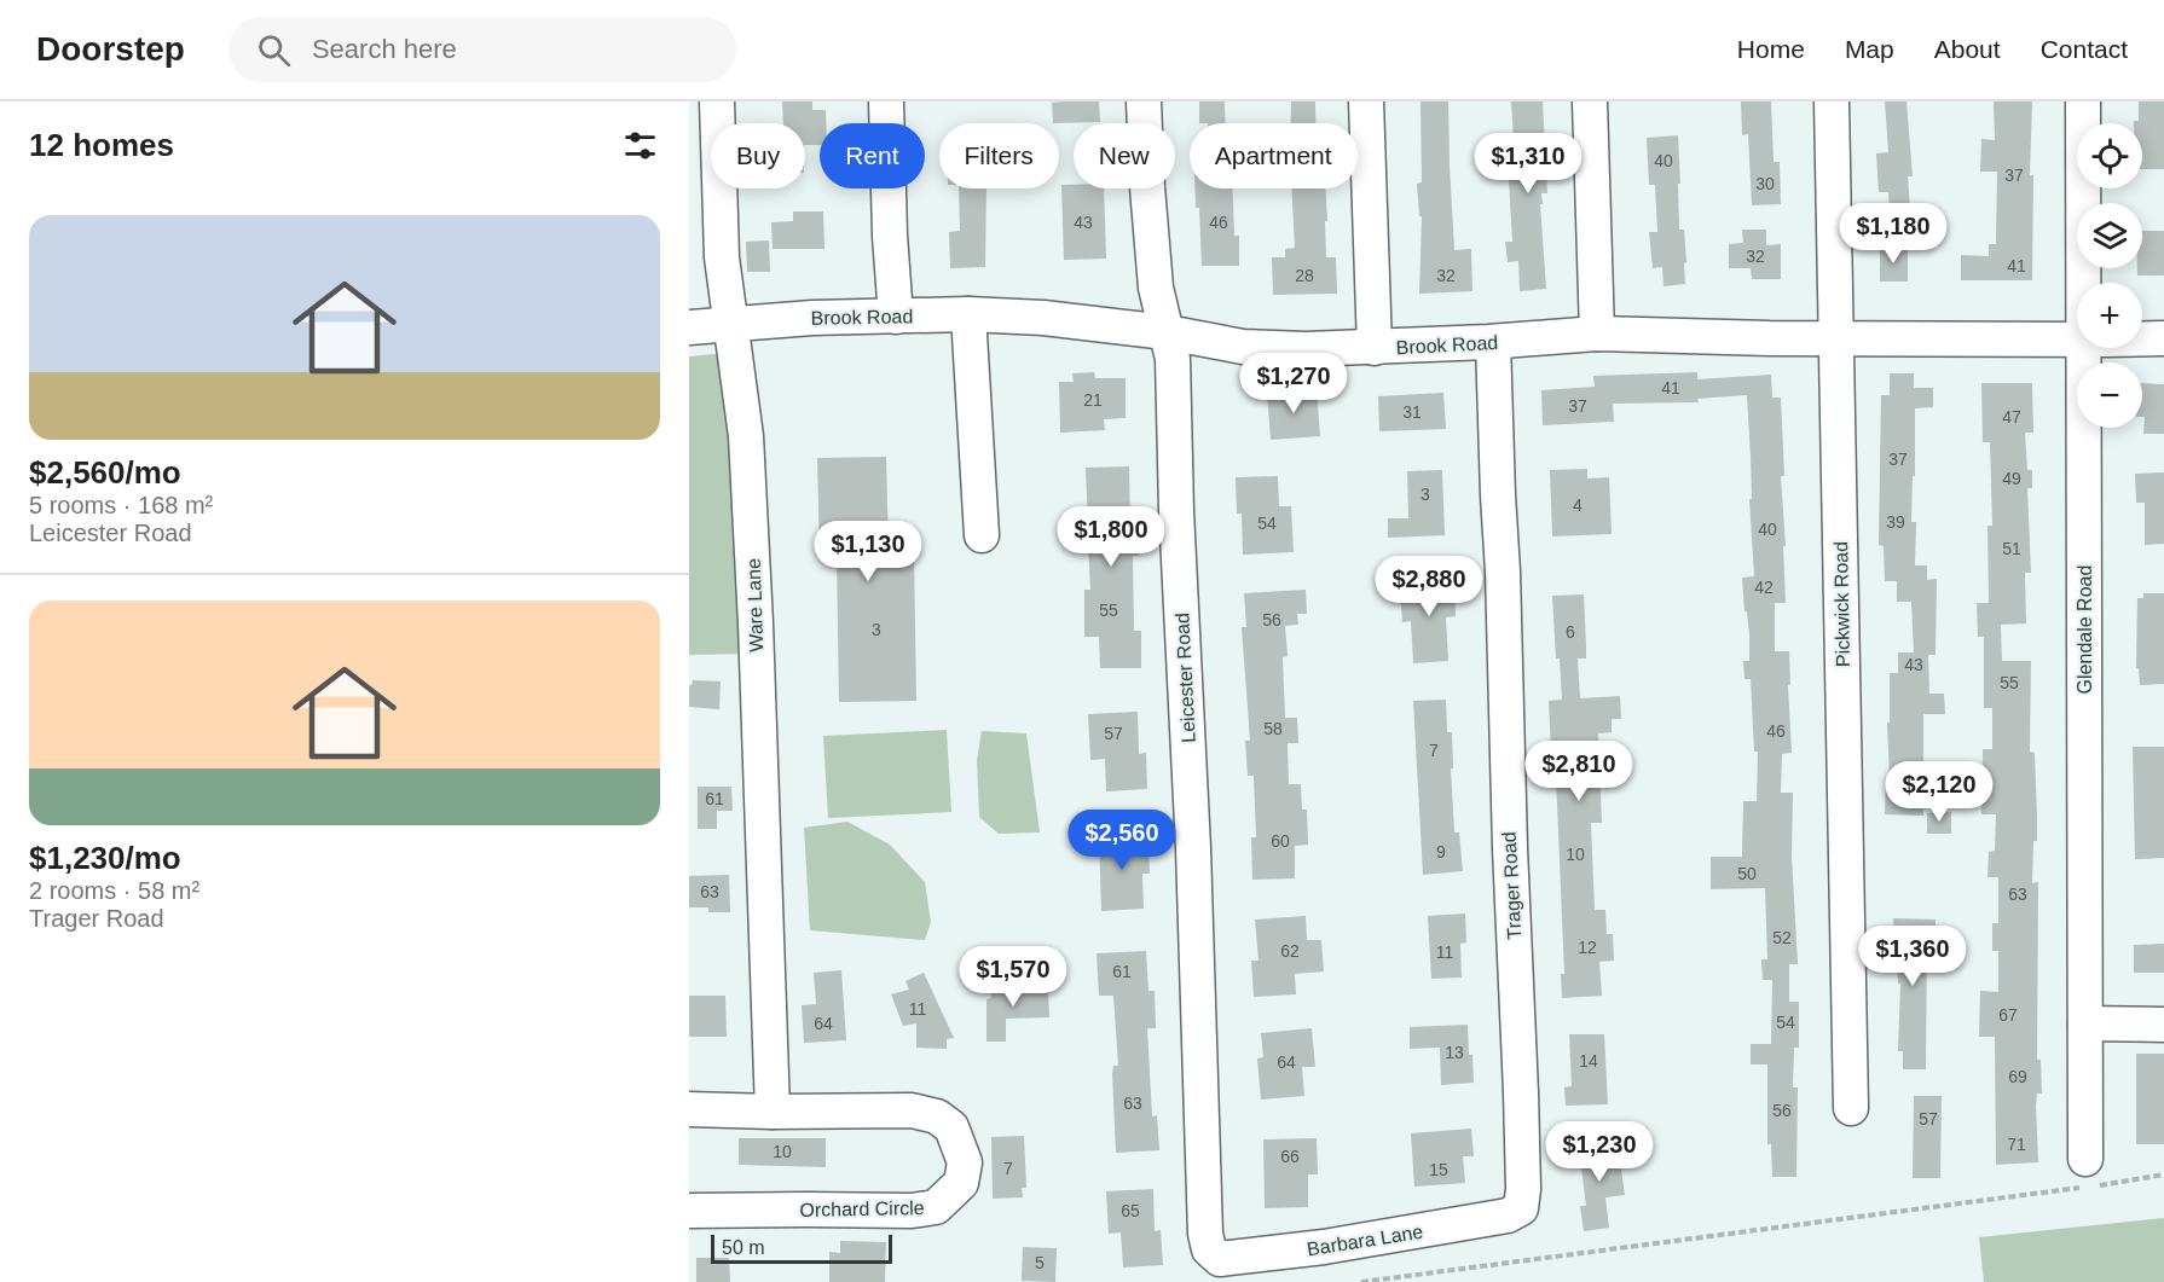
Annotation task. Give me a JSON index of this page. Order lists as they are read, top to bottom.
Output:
{
  "streets": {
    "street": [
      "Brook Road",
      "Pickwick Road",
      "Ware Lane",
      "Glendale Road",
      "Leicester Road",
      "Trager Road",
      "Orchard Circle",
      "Barbara Lane"
    ]
  },
  "crossings": [
    ["Brook Road", "Pickwick Road"],
    ["Brook Road", "Ware Lane"],
    ["Brook Road", "Leicester Road"],
    ["Brook Road", "Trager Road"],
    ["Ware Lane", "Orchard Circle"],
    ["Leicester Road", "Barbara Lane"],
    ["Trager Road", "Barbara Lane"]
  ],
  "house_numbers": [
    "40",
    "37",
    "30",
    "43",
    "46",
    "32",
    "41",
    "28",
    "32",
    "41",
    "21",
    "37",
    "31",
    "47",
    "37",
    "49",
    "3",
    "4",
    "39",
    "54",
    "40",
    "51",
    "42",
    "55",
    "56",
    "3",
    "6",
    "43",
    "55",
    "58",
    "46",
    "57",
    "7",
    "61",
    "60",
    "9",
    "10",
    "50",
    "63",
    "63",
    "52",
    "12",
    "62",
    "11",
    "61",
    "11",
    "67",
    "54",
    "64",
    "13",
    "14",
    "64",
    "69",
    "63",
    "56",
    "57",
    "71",
    "10",
    "66",
    "7",
    "15",
    "65",
    "5"
  ],
  "scale_bar": "50 m",
  "page": {
    "header": "Doorstep",
    "search": "Search here",
    "nav": [
      "Home",
      "Map",
      "About",
      "Contact"
    ],
    "heading": "12 homes",
    "map_buttons": ["+", "−"],
    "chip": [
      "Buy",
      "Rent",
      "Filters",
      "New",
      "Apartment"
    ],
    "price": [
      "$1,310",
      "$1,180",
      "$1,270",
      "$1,800",
      "$1,130",
      "$2,880",
      "$2,810",
      "$2,120",
      "$2,560",
      "$1,360",
      "$1,570",
      "$1,230"
    ],
    "list": [
      {
        "name": "$2,560/mo",
        "note": "5 rooms · 168 m² · Leicester Road"
      },
      {
        "name": "$1,230/mo",
        "note": "2 rooms · 58 m² · Trager Road"
      }
    ],
    "scale": "50 m"
  }
}
